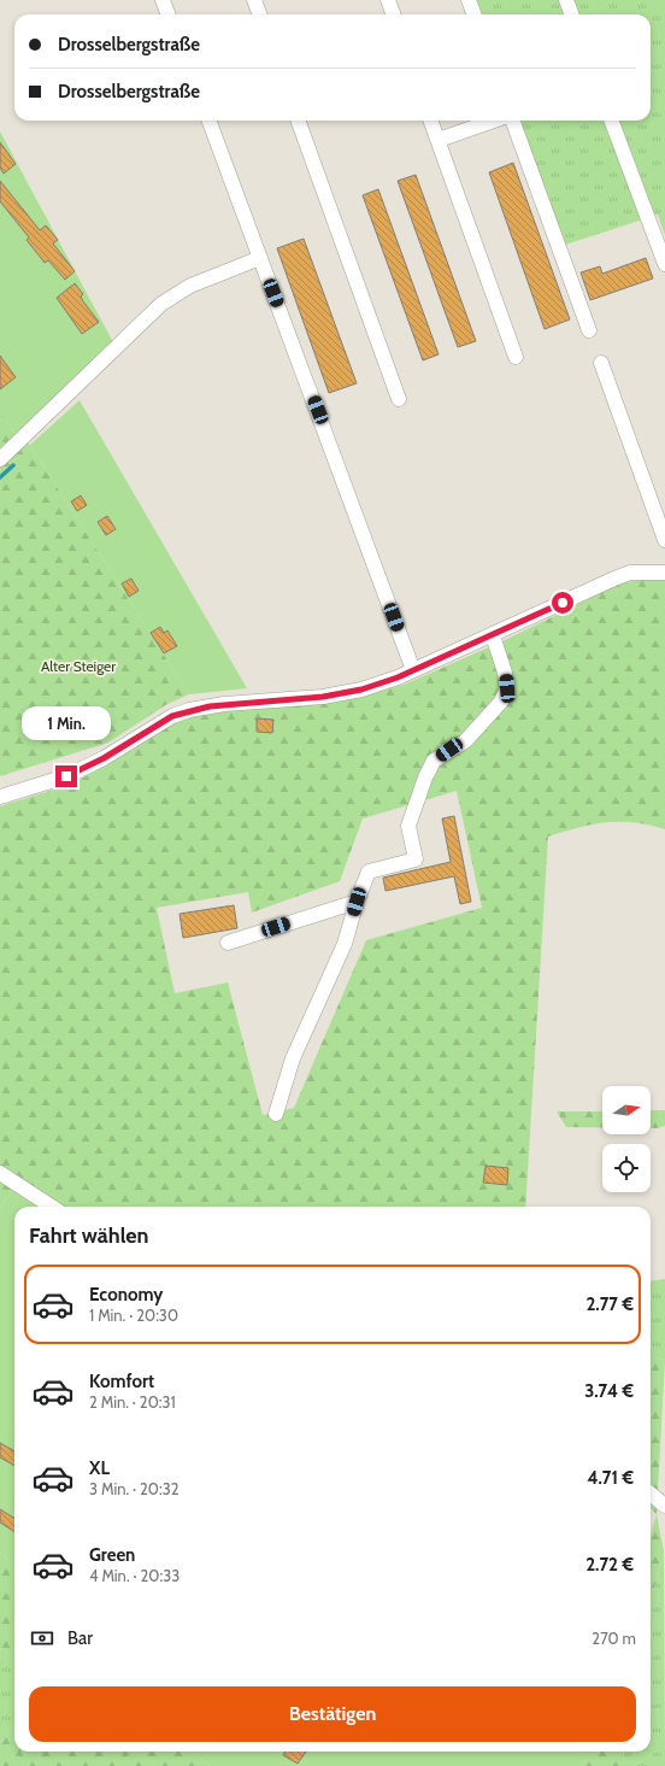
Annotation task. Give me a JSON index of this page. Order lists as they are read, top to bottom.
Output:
{
  "parks": ["Alter Steiger"],
  "north": "right",
  "page": {
    "banner": ["Drosselbergstraße", "Drosselbergstraße"],
    "bubble": "1 Min.",
    "heading": "Fahrt wählen",
    "list": [
      {
        "name": "Economy",
        "note": "1 Min. · 20:30",
        "value": "2.77 €"
      },
      {
        "name": "Komfort",
        "note": "2 Min. · 20:31",
        "value": "3.74 €"
      },
      {
        "name": "XL",
        "note": "3 Min. · 20:32",
        "value": "4.71 €"
      },
      {
        "name": "Green",
        "note": "4 Min. · 20:33",
        "value": "2.72 €"
      }
    ],
    "pay": ["Bar", "270 m"],
    "buttons": "Bestätigen"
  }
}
